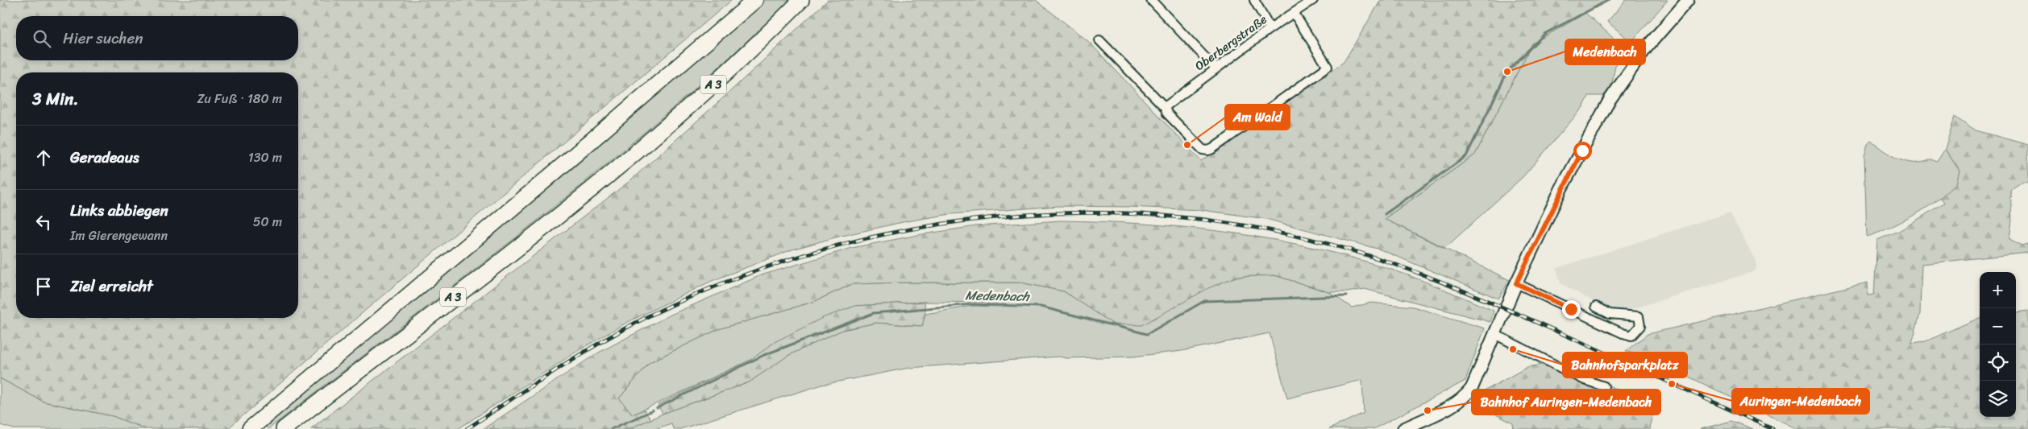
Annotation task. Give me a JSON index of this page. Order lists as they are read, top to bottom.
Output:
{
  "streets": {
    "highway": ["A 3"],
    "street": ["Oberbergstraße"]
  },
  "water": ["Medenbach"],
  "places": [
    "Medenbach",
    "Am Wald",
    "Bahnhofsparkplatz",
    "Auringen-Medenbach",
    "Bahnhof Auringen-Medenbach"
  ],
  "page": {
    "search": "Hier suchen",
    "heading": ["3 Min.", "Zu Fuß · 180 m"],
    "list": [
      ["Geradeaus", "130 m"],
      ["Links abbiegen", "Im Gierengewann", "50 m"],
      "Ziel erreicht"
    ],
    "map_buttons": ["+", "−"]
  }
}
